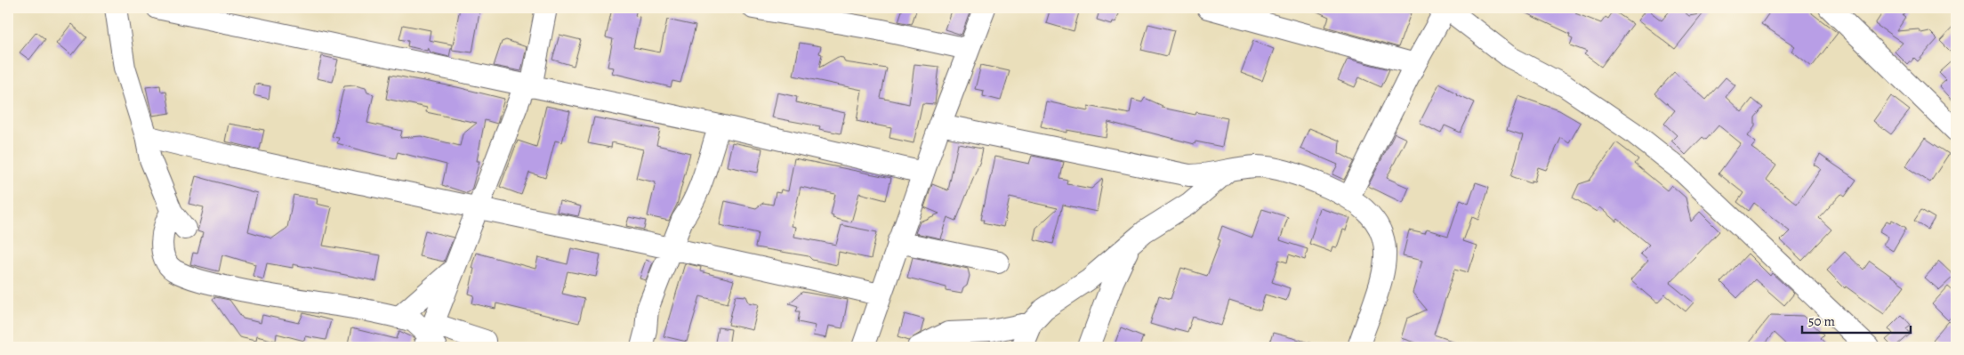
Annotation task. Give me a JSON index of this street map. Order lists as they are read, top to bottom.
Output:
{
  "scale_bar": "50 m"
}
